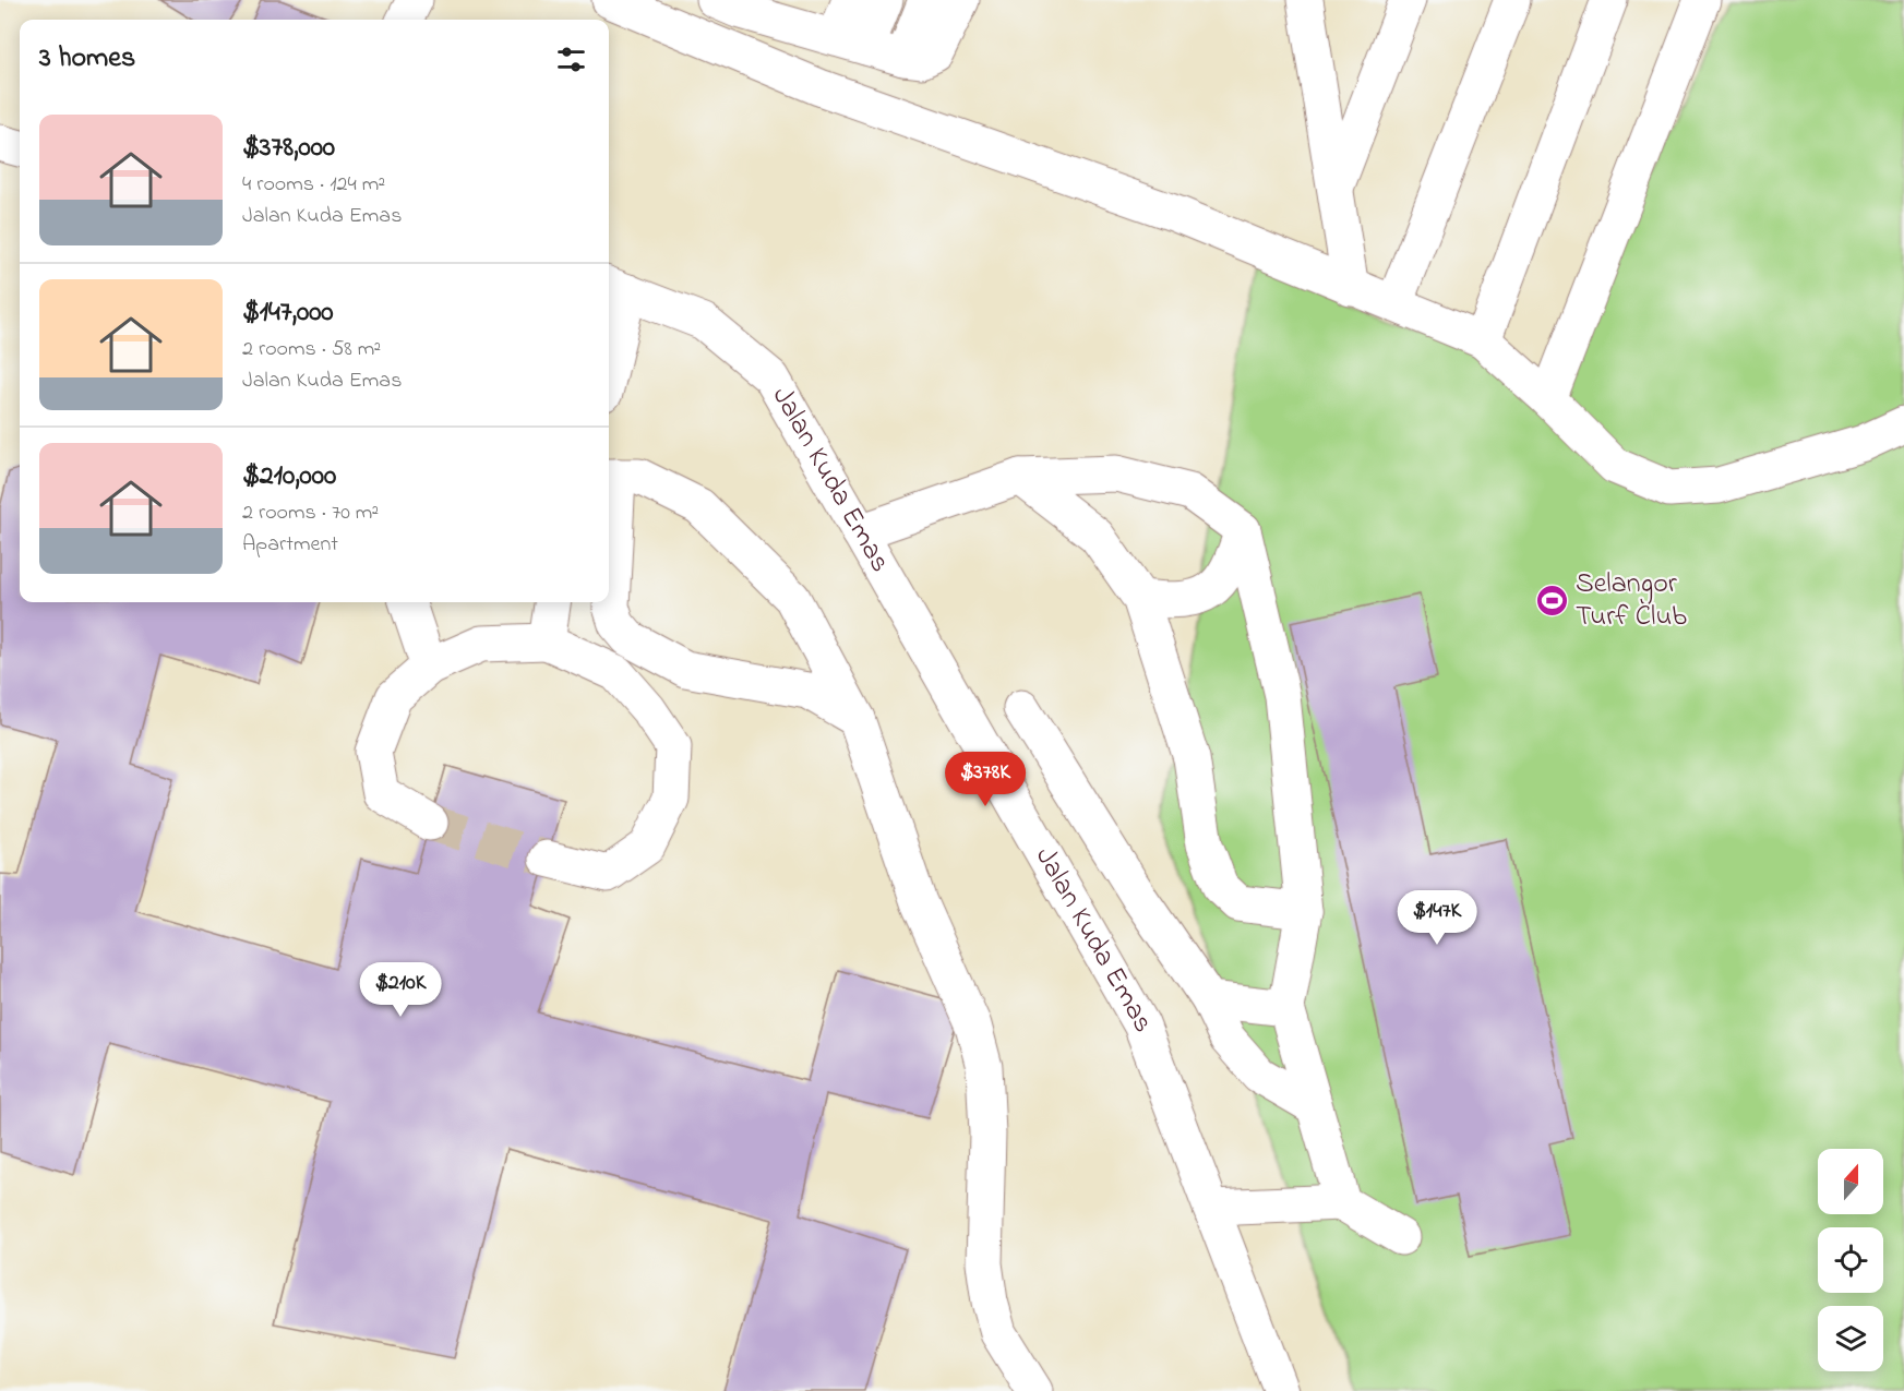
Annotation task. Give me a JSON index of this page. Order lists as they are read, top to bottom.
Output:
{
  "streets": {
    "street": ["Jalan Kuda Emas"]
  },
  "places": {
    "sports": ["Selangor Turf Club"]
  },
  "north": "top",
  "page": {
    "heading": "3 homes",
    "list": [
      {
        "name": "$378,000",
        "note": "4 rooms · 124 m² · Jalan Kuda Emas"
      },
      {
        "name": "$147,000",
        "note": "2 rooms · 58 m² · Jalan Kuda Emas"
      },
      {
        "name": "$210,000",
        "note": "2 rooms · 70 m² · Apartment"
      }
    ],
    "price": ["$378K", "$147K", "$210K"]
  }
}
